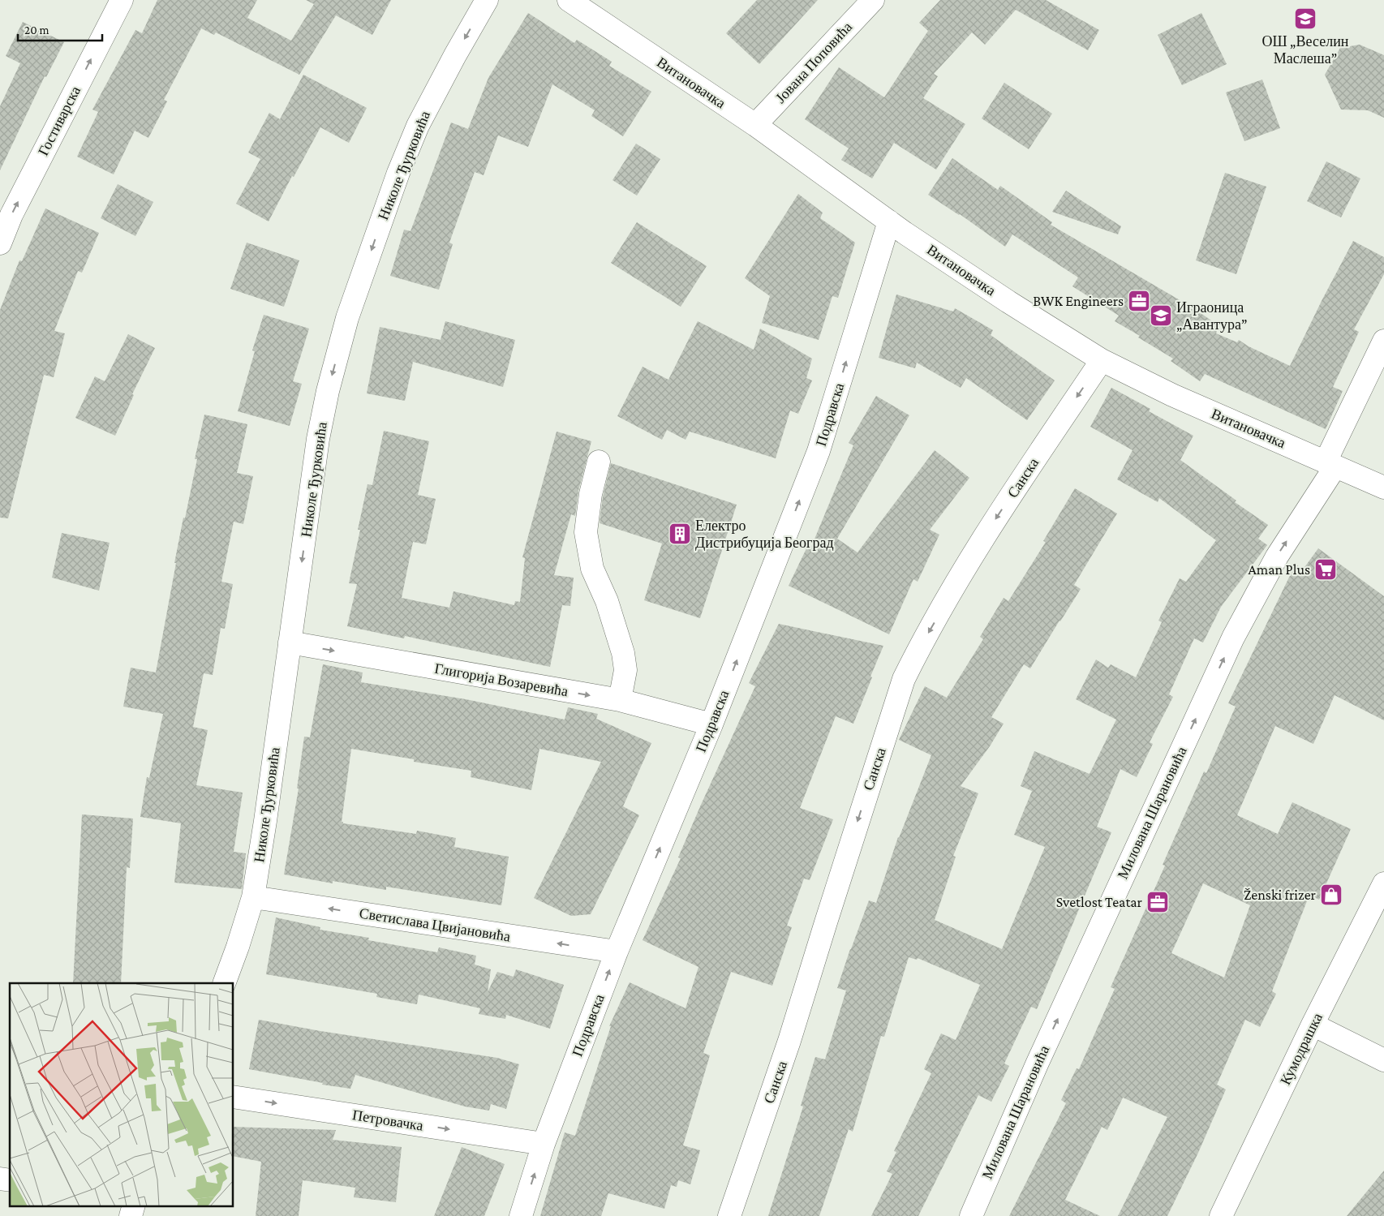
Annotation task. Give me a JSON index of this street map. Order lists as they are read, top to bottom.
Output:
{
  "streets": {
    "street": [
      "Јована Поповића",
      "Витановачка",
      "Гостиварска",
      "Николе Ђурковића",
      "Подравска",
      "Санска",
      "Глигорија Возаревића",
      "Милована Шарановића",
      "Светислава Цвијановића",
      "Кумодрашка",
      "Петровачка"
    ]
  },
  "crossings": [
    ["Јована Поповића", "Витановачка"],
    ["Витановачка", "Подравска"],
    ["Витановачка", "Санска"],
    ["Витановачка", "Милована Шарановића"],
    ["Николе Ђурковића", "Глигорија Возаревића"],
    ["Николе Ђурковића", "Светислава Цвијановића"],
    ["Подравска", "Глигорија Возаревића"],
    ["Подравска", "Светислава Цвијановића"],
    ["Подравска", "Петровачка"]
  ],
  "one_way": [
    "Гостиварска",
    "Николе Ђурковића",
    "Подравска",
    "Санска",
    "Глигорија Возаревића",
    "Милована Шарановића",
    "Светислава Цвијановића",
    "Петровачка"
  ],
  "places": {
    "school or university": ["ОШ „Веселин Маслеша”", "Играоница „Авантура”"],
    "office": ["BWK Engineers", "Svetlost Teatar"],
    "building": ["Електро Дистрибуција Београд"],
    "supermarket": ["Aman Plus"],
    "shop": ["Ženski frizer"]
  },
  "scale_bar": "20 m"
}
